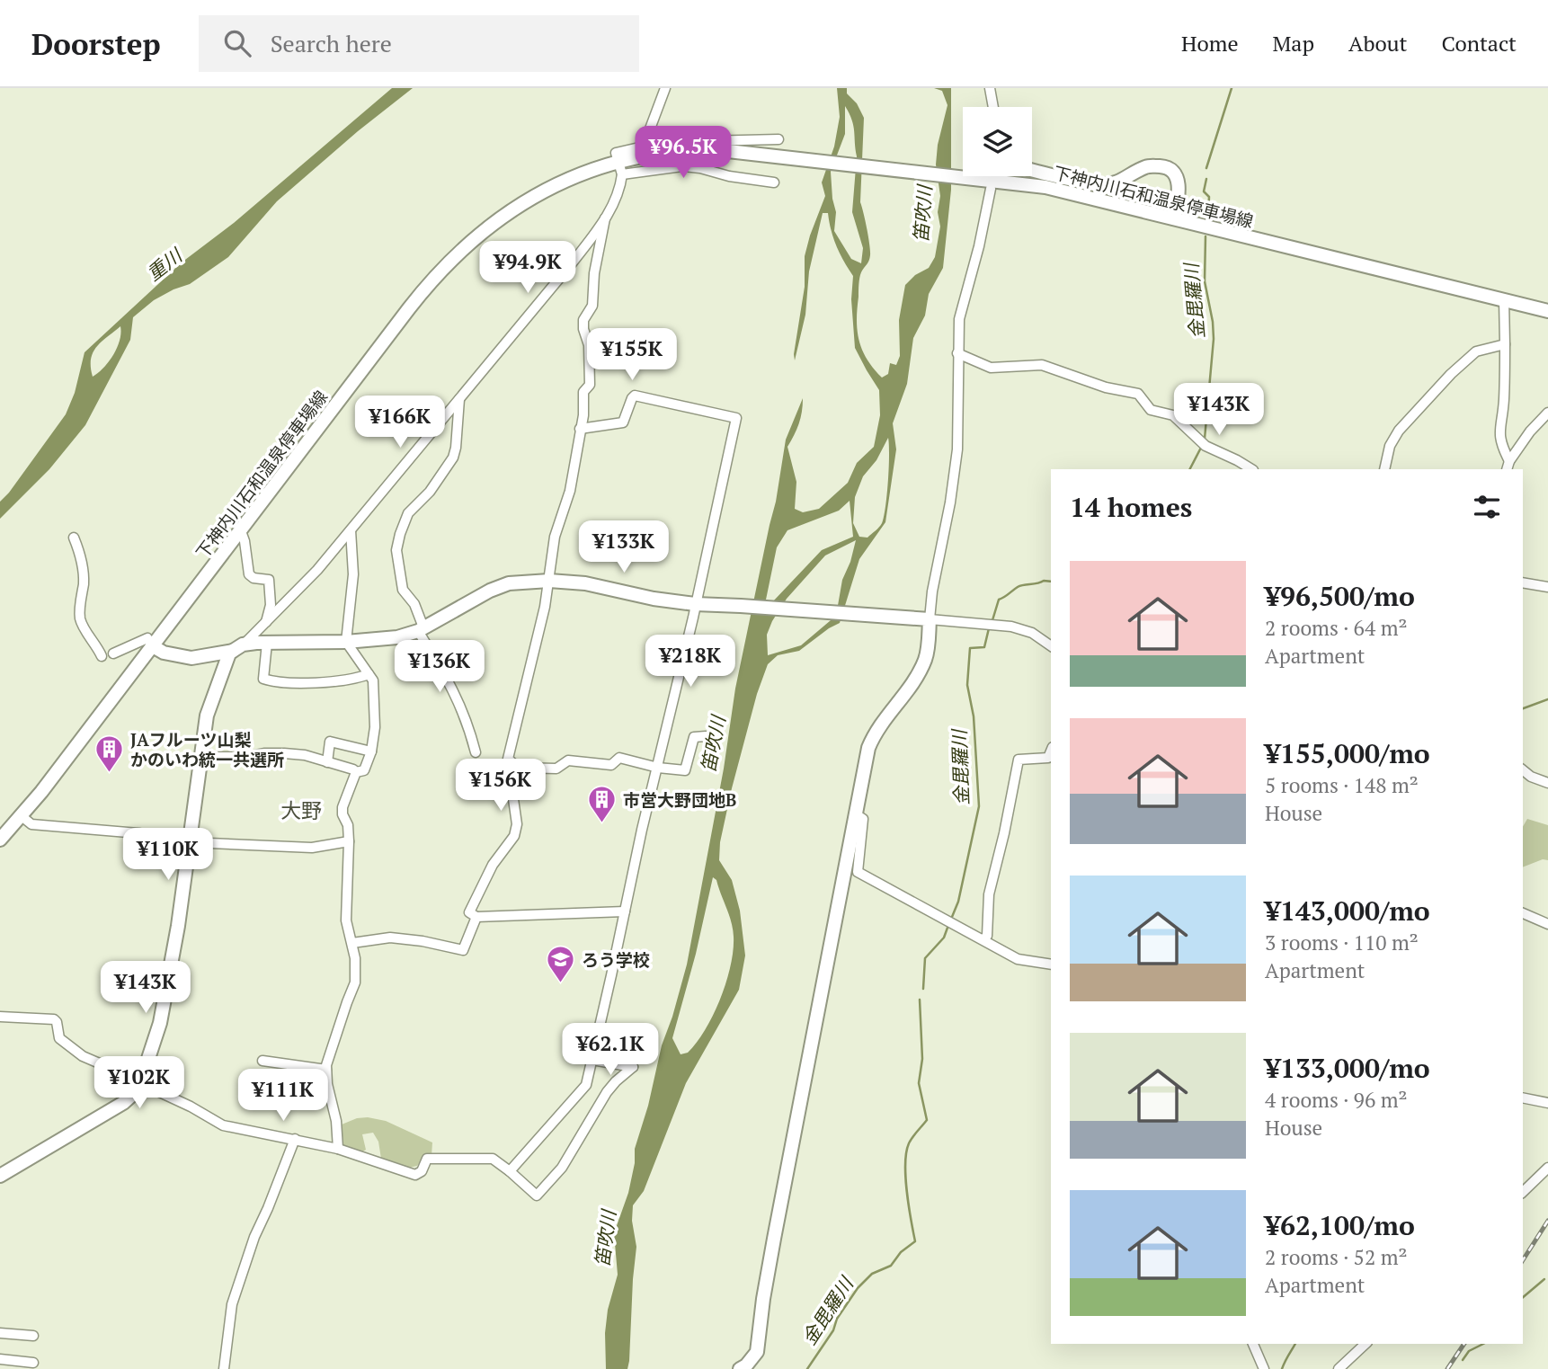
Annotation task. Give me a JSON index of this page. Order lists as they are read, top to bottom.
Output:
{
  "streets": {
    "street": ["下神内川石和温泉停車場線"]
  },
  "districts": ["大野"],
  "water": ["笛吹川", "重川", "金毘羅川"],
  "places": {
    "building": ["JAフルーツ山梨 かのいわ統一共選所", "市営大野団地B"],
    "school or university": ["ろう学校"]
  },
  "page": {
    "header": "Doorstep",
    "search": "Search here",
    "nav": [
      "Home",
      "Map",
      "About",
      "Contact"
    ],
    "price": [
      "¥96.5K",
      "¥94.9K",
      "¥155K",
      "¥143K",
      "¥166K",
      "¥133K",
      "¥218K",
      "¥136K",
      "¥156K",
      "¥110K",
      "¥143K",
      "¥62.1K",
      "¥102K",
      "¥111K"
    ],
    "heading": "14 homes",
    "list": [
      {
        "name": "¥96,500/mo",
        "note": "2 rooms · 64 m² · Apartment"
      },
      {
        "name": "¥155,000/mo",
        "note": "5 rooms · 148 m² · House"
      },
      {
        "name": "¥143,000/mo",
        "note": "3 rooms · 110 m² · Apartment"
      },
      {
        "name": "¥133,000/mo",
        "note": "4 rooms · 96 m² · House"
      },
      {
        "name": "¥62,100/mo",
        "note": "2 rooms · 52 m² · Apartment"
      }
    ]
  }
}
